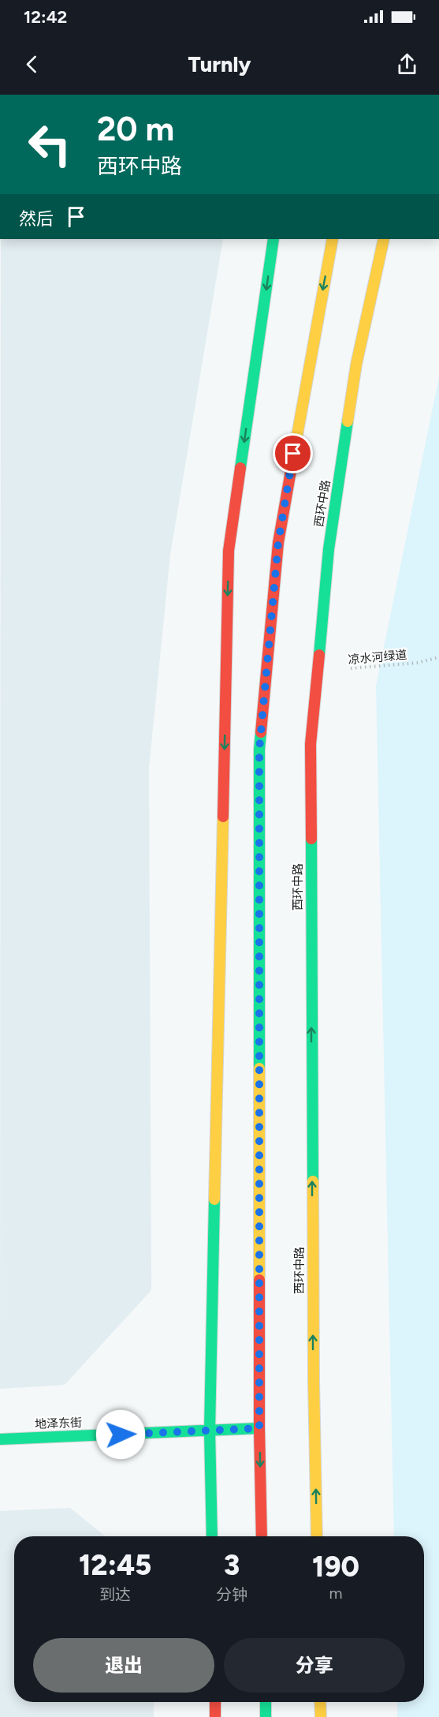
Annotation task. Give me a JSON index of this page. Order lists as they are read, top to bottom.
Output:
{
  "streets": {
    "main road": ["西环中路", "地泽东街"],
    "path": ["凉水河绿道"]
  },
  "crossings": [
    ["西环中路", "凉水河绿道"]
  ],
  "page": {
    "status": "12:42",
    "header": "Turnly",
    "turn": ["20 m", "西环中路"],
    "then": "然后",
    "eta": [
      "12:45",
      "到达",
      "3",
      "分钟",
      "190",
      "m"
    ],
    "buttons": ["退出", "分享"]
  }
}
